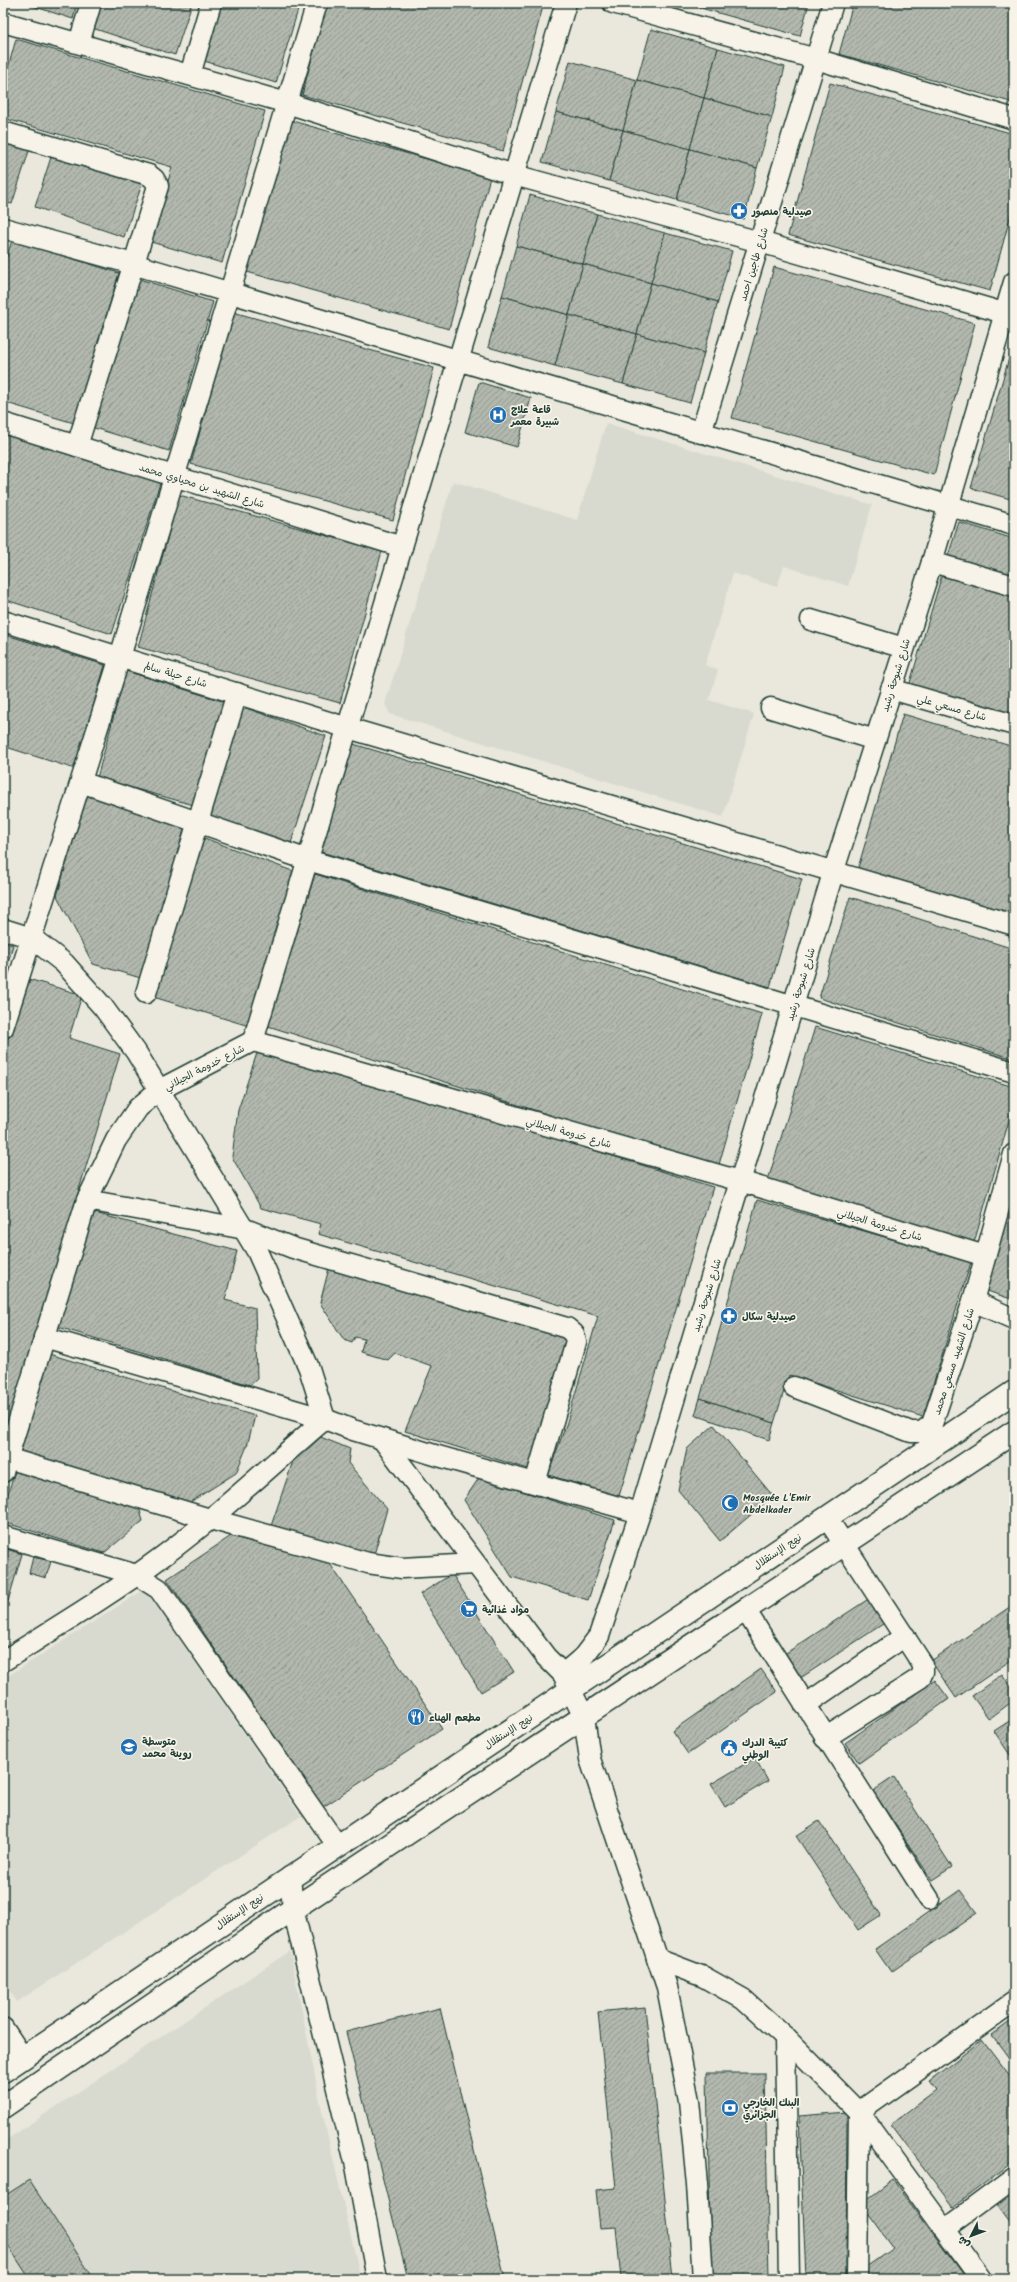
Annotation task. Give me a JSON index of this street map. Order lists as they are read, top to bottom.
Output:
{
  "streets": {
    "main road": ["نهج الإستقلال"],
    "street": [
      "شارع طاجين احمد",
      "شارع الشهيد بن محياوي محمد",
      "شارع حيلة سالم",
      "شارع شبوحة رشيد",
      "شارع مسعي علي",
      "شارع خدومة الجيلاني",
      "شارع الشهيد مسعي محمد"
    ]
  },
  "crossings": [
    ["شارع حيلة سالم", "شارع شبوحة رشيد"],
    ["شارع شبوحة رشيد", "شارع مسعي علي"],
    ["شارع شبوحة رشيد", "شارع خدومة الجيلاني"],
    ["شارع شبوحة رشيد", "نهج الإستقلال"],
    ["شارع خدومة الجيلاني", "شارع الشهيد مسعي محمد"]
  ],
  "places": {
    "pharmacy": ["صيدلية منصور", "صيدلية سكال"],
    "hospital": ["قاعة علاج شبيرة معمر"],
    "mosque": ["Mosquée L'Emir Abdelkader"],
    "supermarket": ["مواد غذائية"],
    "restaurant": ["مطعم الهناء"],
    "school or university": ["متوسطة روينة محمد"],
    "public building": ["كتيبة الدرك الوطني"],
    "bank": ["البنك الخارجي الجزائري"]
  },
  "north": "bottom left"
}
